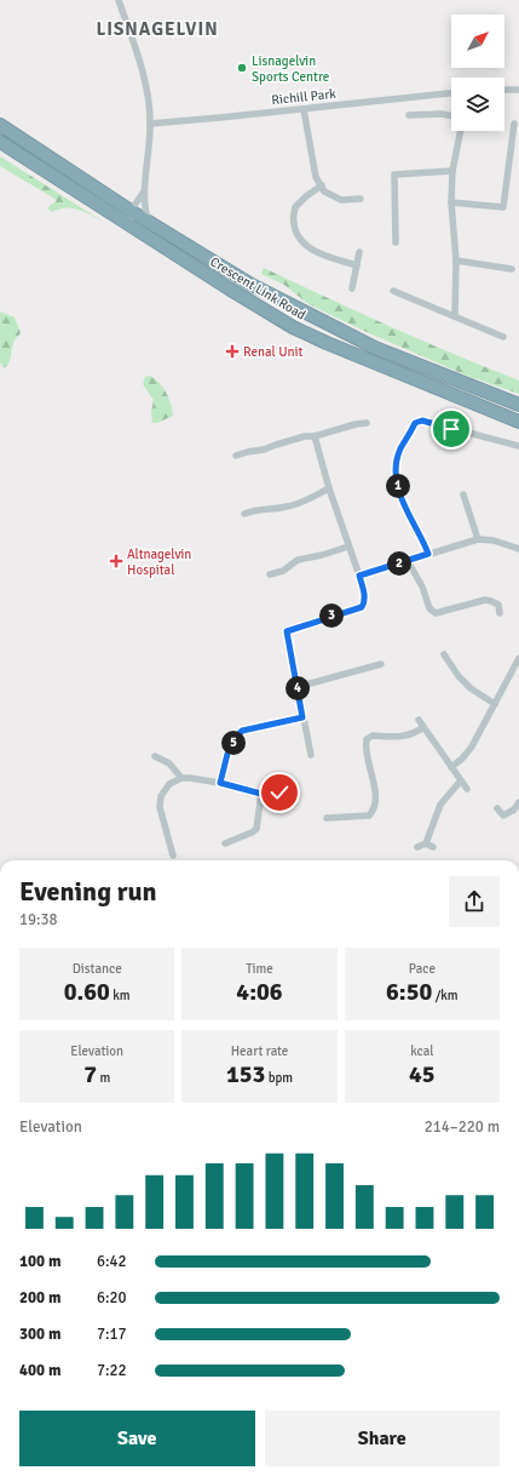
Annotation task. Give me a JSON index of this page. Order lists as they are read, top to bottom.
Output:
{
  "streets": {
    "highway": ["Crescent Link Road"],
    "street": ["Richill Park"]
  },
  "districts": ["LISNAGELVIN"],
  "places": {
    "other": ["Lisnagelvin Sports Centre"],
    "health": ["Renal Unit", "Altnagelvin Hospital"]
  },
  "north": "top right",
  "page": {
    "pins": [
      "1",
      "2",
      "3",
      "4",
      "5"
    ],
    "heading": ["Evening run", "19:38"],
    "stats": [
      ["Distance", "0.60 km"],
      ["Time", "4:06"],
      ["Pace", "6:50 /km"],
      ["Elevation", "7 m"],
      ["Heart rate", "153 bpm"],
      ["kcal", "45"]
    ],
    "chart": ["Elevation", "214–220 m"],
    "list": [
      {
        "name": "100 m",
        "note": "6:42"
      },
      {
        "name": "200 m",
        "note": "6:20"
      },
      {
        "name": "300 m",
        "note": "7:17"
      },
      {
        "name": "400 m",
        "note": "7:22"
      }
    ],
    "buttons": ["Save", "Share"]
  }
}
